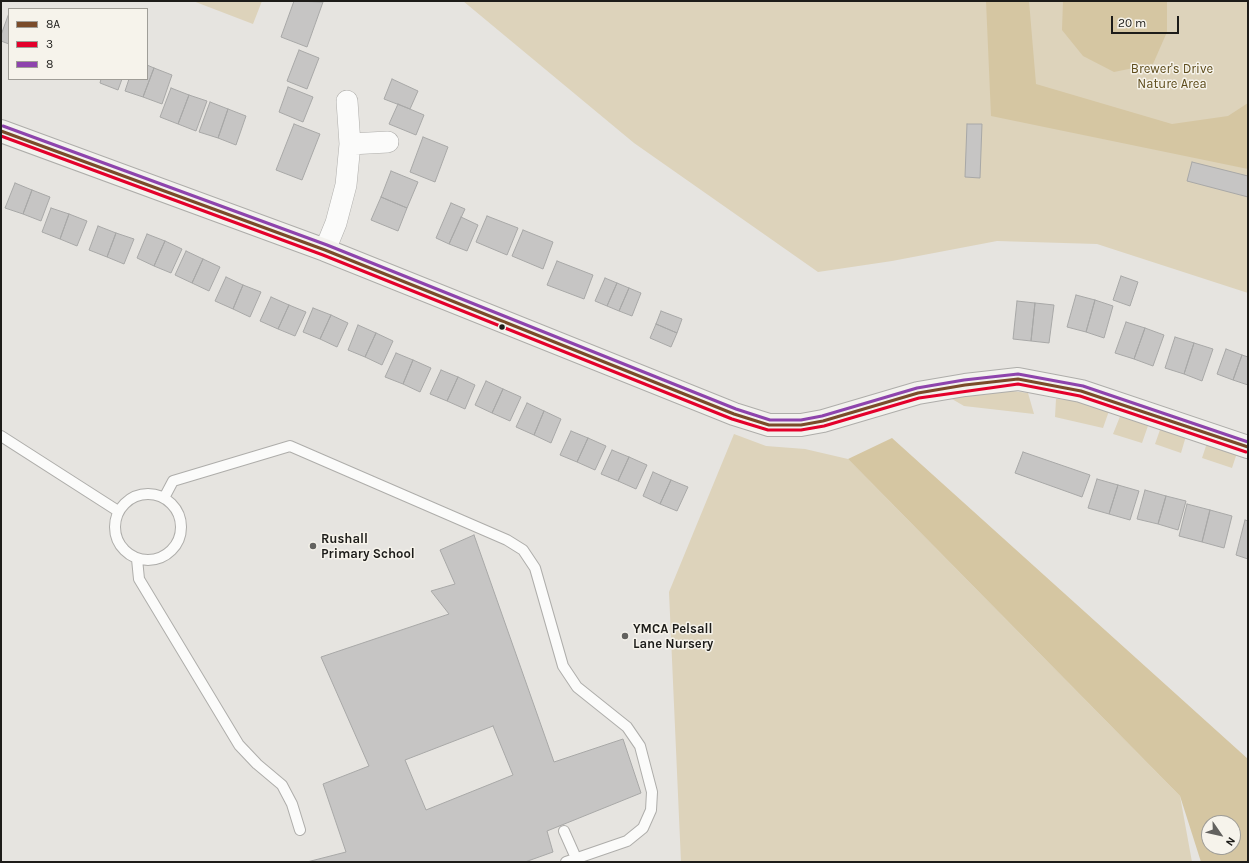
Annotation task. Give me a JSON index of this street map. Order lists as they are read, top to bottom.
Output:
{
  "parks": ["Brewer's Drive Nature Area"],
  "places": ["Rushall Primary School", "YMCA Pelsall Lane Nursery"],
  "lines": ["transit line 8", "transit line 8A", "transit line 3"],
  "legend": ["8A", "3", "8"],
  "scale_bar": "20 m",
  "north": "bottom right"
}
